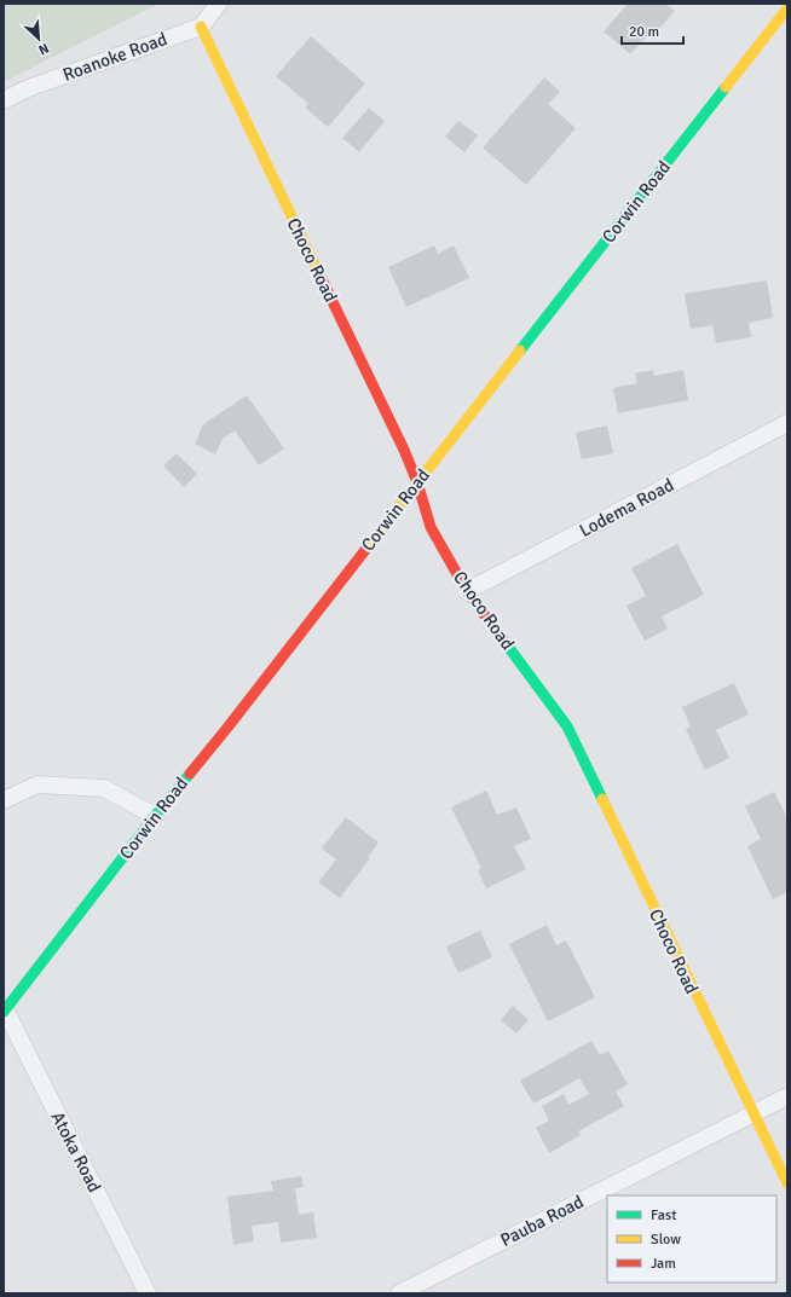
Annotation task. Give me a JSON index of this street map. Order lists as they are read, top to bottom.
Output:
{
  "streets": {
    "street": [
      "Roanoke Road",
      "Corwin Road",
      "Choco Road",
      "Lodema Road",
      "Atoka Road",
      "Pauba Road"
    ]
  },
  "crossings": [
    ["Roanoke Road", "Choco Road"],
    ["Corwin Road", "Choco Road"],
    ["Corwin Road", "Atoka Road"],
    ["Choco Road", "Lodema Road"],
    ["Choco Road", "Pauba Road"]
  ],
  "legend": ["Fast", "Slow", "Jam"],
  "scale_bar": "20 m",
  "north": "bottom right"
}
